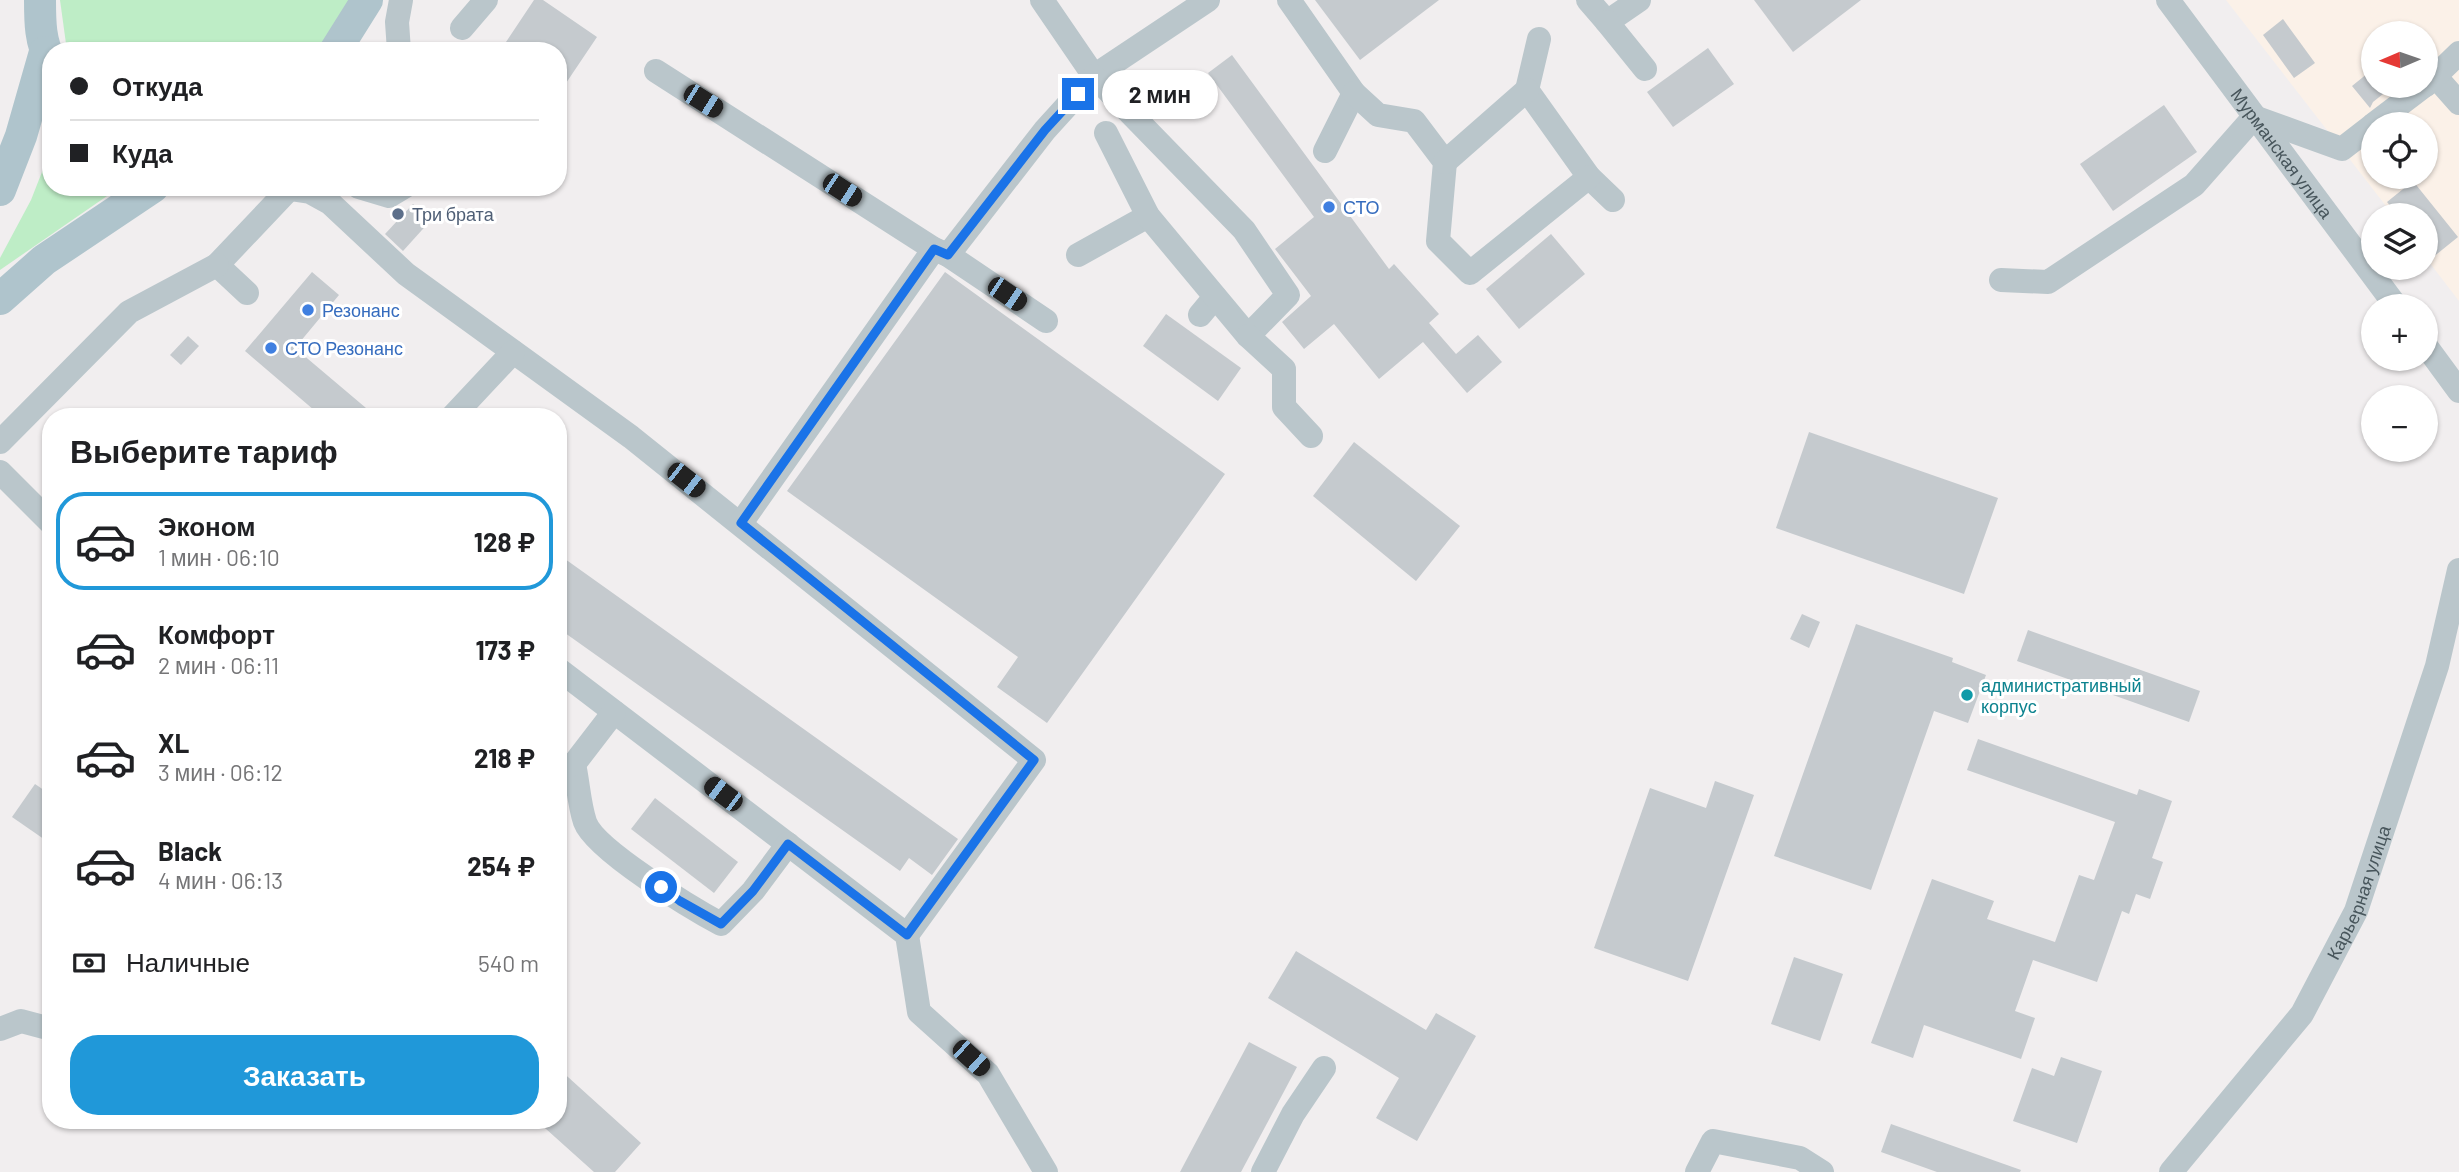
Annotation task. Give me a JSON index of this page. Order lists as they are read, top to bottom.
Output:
{
  "streets": {
    "street": ["Мурманская улица", "Карьерная улица"]
  },
  "places": [
    "СТО",
    "Три брата",
    "Резонанс",
    "СТО Резонанс",
    "административный корпус"
  ],
  "north": "left",
  "page": {
    "map_buttons": ["+", "−"],
    "banner": ["Откуда", "Куда"],
    "bubble": "2 мин",
    "heading": "Выберите тариф",
    "list": [
      {
        "name": "Эконом",
        "note": "1 мин · 06:10",
        "value": "128 ₽"
      },
      {
        "name": "Комфорт",
        "note": "2 мин · 06:11",
        "value": "173 ₽"
      },
      {
        "name": "XL",
        "note": "3 мин · 06:12",
        "value": "218 ₽"
      },
      {
        "name": "Black",
        "note": "4 мин · 06:13",
        "value": "254 ₽"
      }
    ],
    "pay": ["Наличные", "540 m"],
    "buttons": "Заказать"
  }
}
